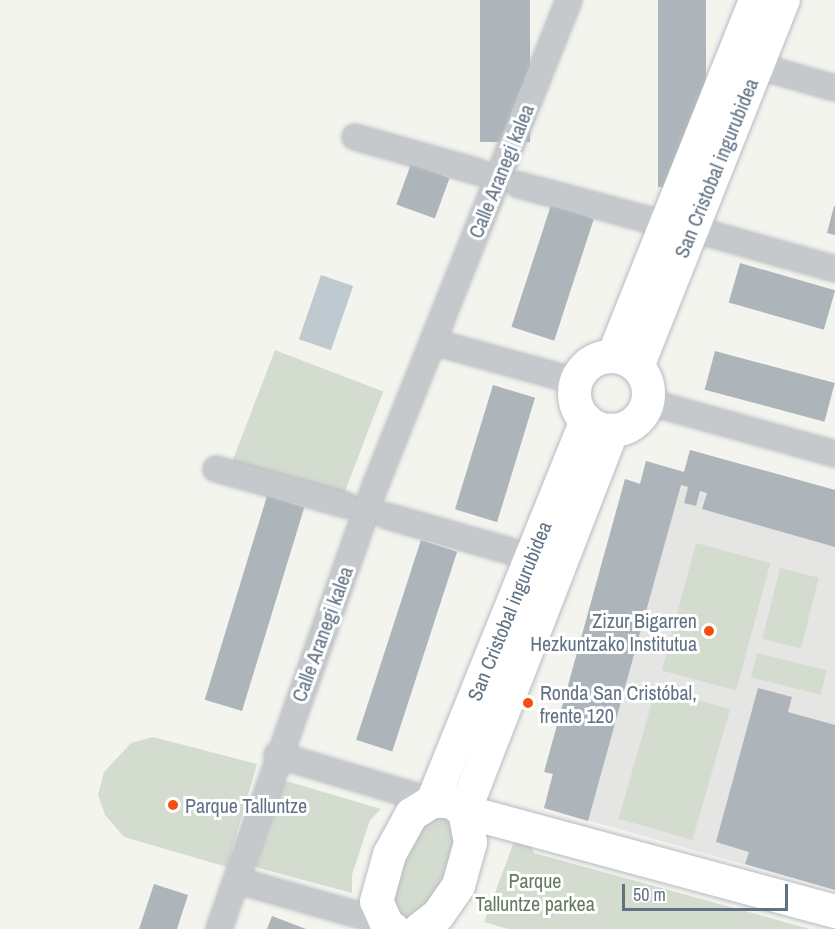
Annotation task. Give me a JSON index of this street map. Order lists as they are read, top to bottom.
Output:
{
  "streets": {
    "street": ["San Cristobal ingurubidea", "Calle Aranegi kalea"]
  },
  "crossings": [
    ["San Cristobal ingurubidea", "Calle Aranegi kalea"]
  ],
  "parks": ["Parque Talluntze parkea"],
  "places": ["Zizur Bigarren Hezkuntzako Institutua", "Ronda San Cristóbal, frente 120", "Parque Talluntze"],
  "scale_bar": "50 m"
}
